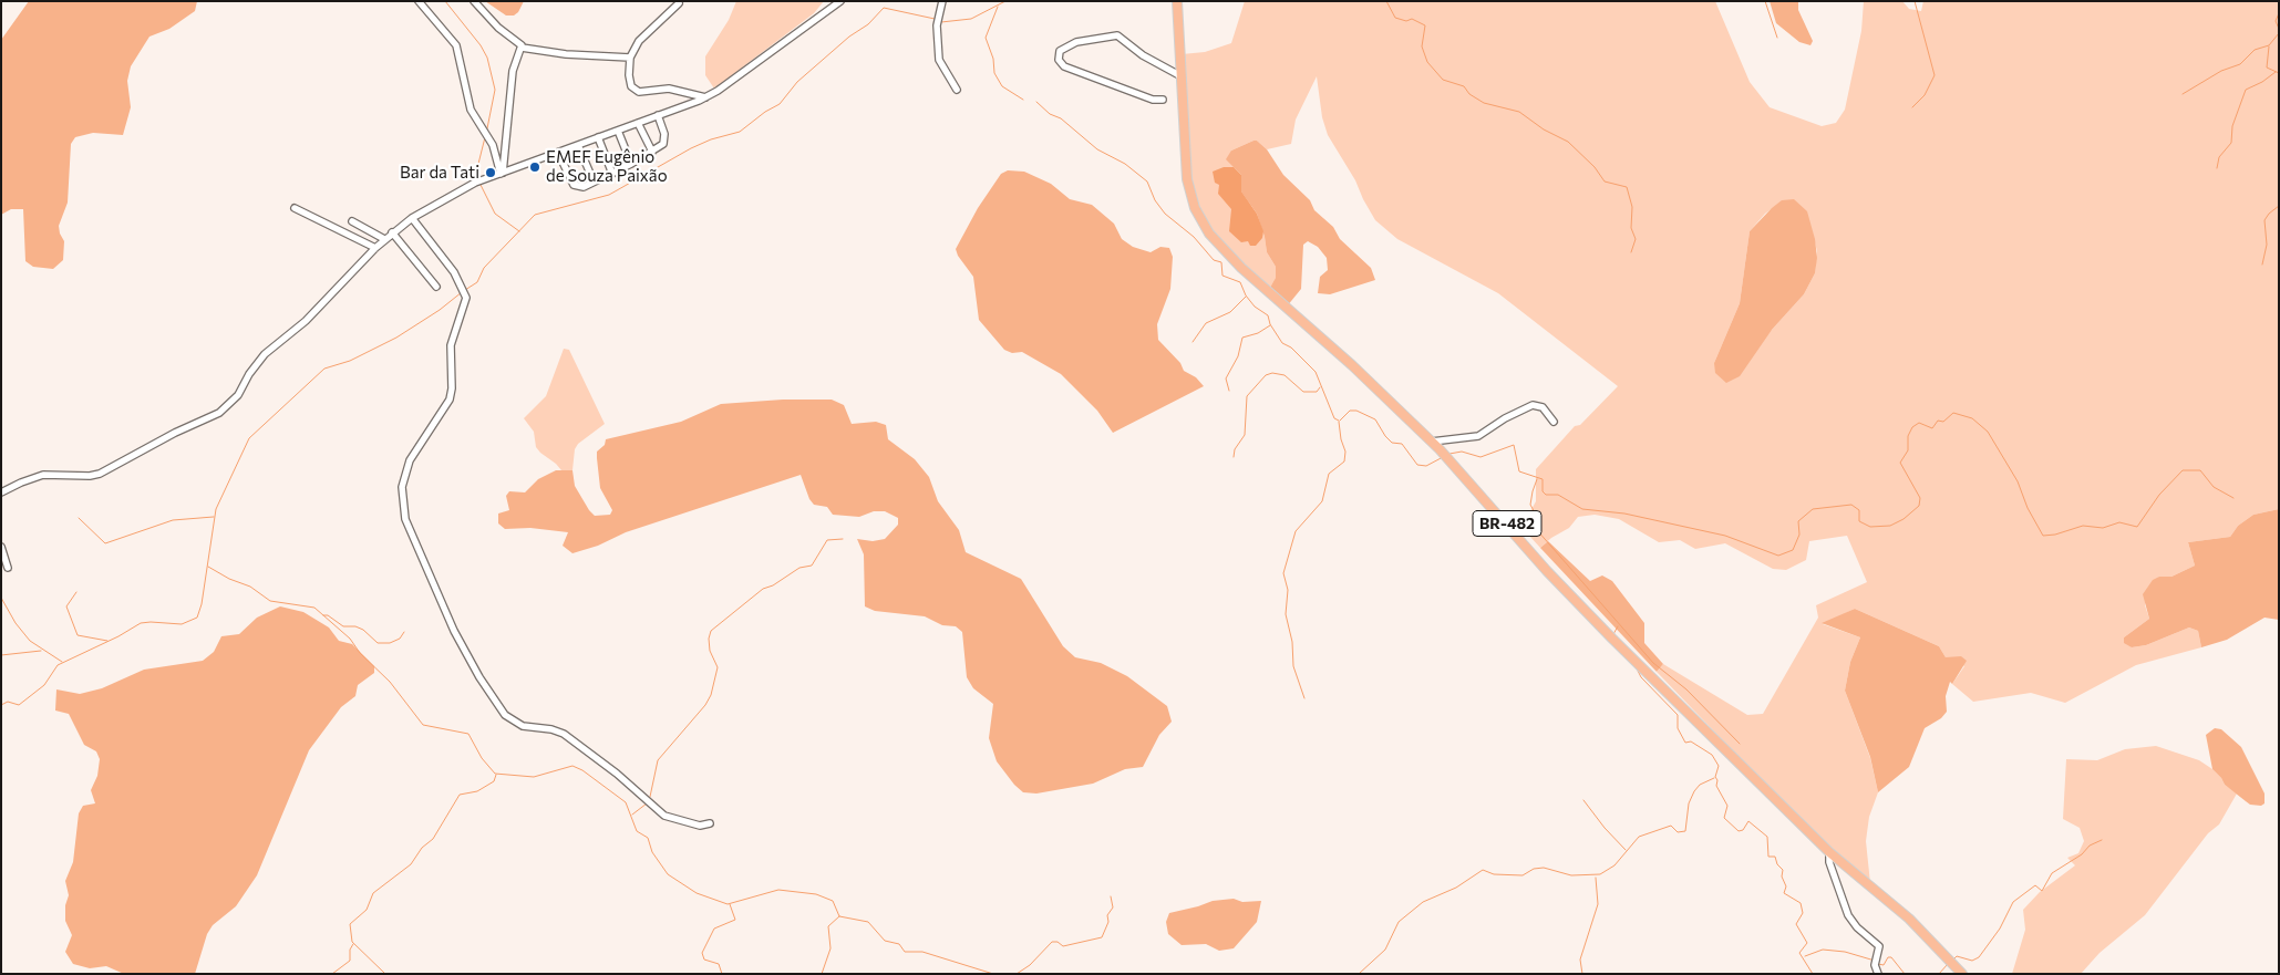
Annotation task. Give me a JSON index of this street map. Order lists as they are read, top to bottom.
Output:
{
  "streets": {
    "highway": ["BR-482"]
  },
  "places": ["EMEF Eugênio de Souza Paixão", "Bar da Tati"]
}
